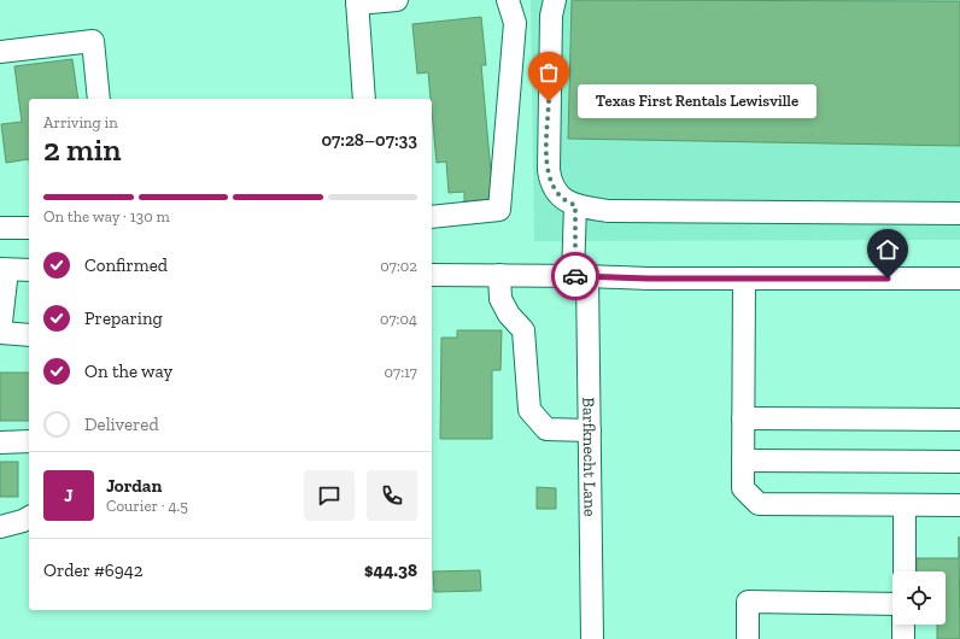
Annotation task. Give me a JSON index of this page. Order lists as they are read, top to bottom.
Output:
{
  "streets": {
    "street": ["Barfknecht Lane"]
  },
  "places": ["Texas First Rentals Lewisville"],
  "page": {
    "bubble": "Texas First Rentals Lewisville",
    "heading": ["2 min", "Arriving in", "07:28–07:33"],
    "panel": [
      "Jordan",
      "Courier · 4.5",
      "Order #6942",
      "$44.38"
    ],
    "bar": "On the way · 130 m",
    "list": [
      ["Confirmed", "07:02"],
      ["Preparing", "07:04"],
      ["On the way", "07:17"],
      "Delivered"
    ],
    "round": "J"
  }
}
